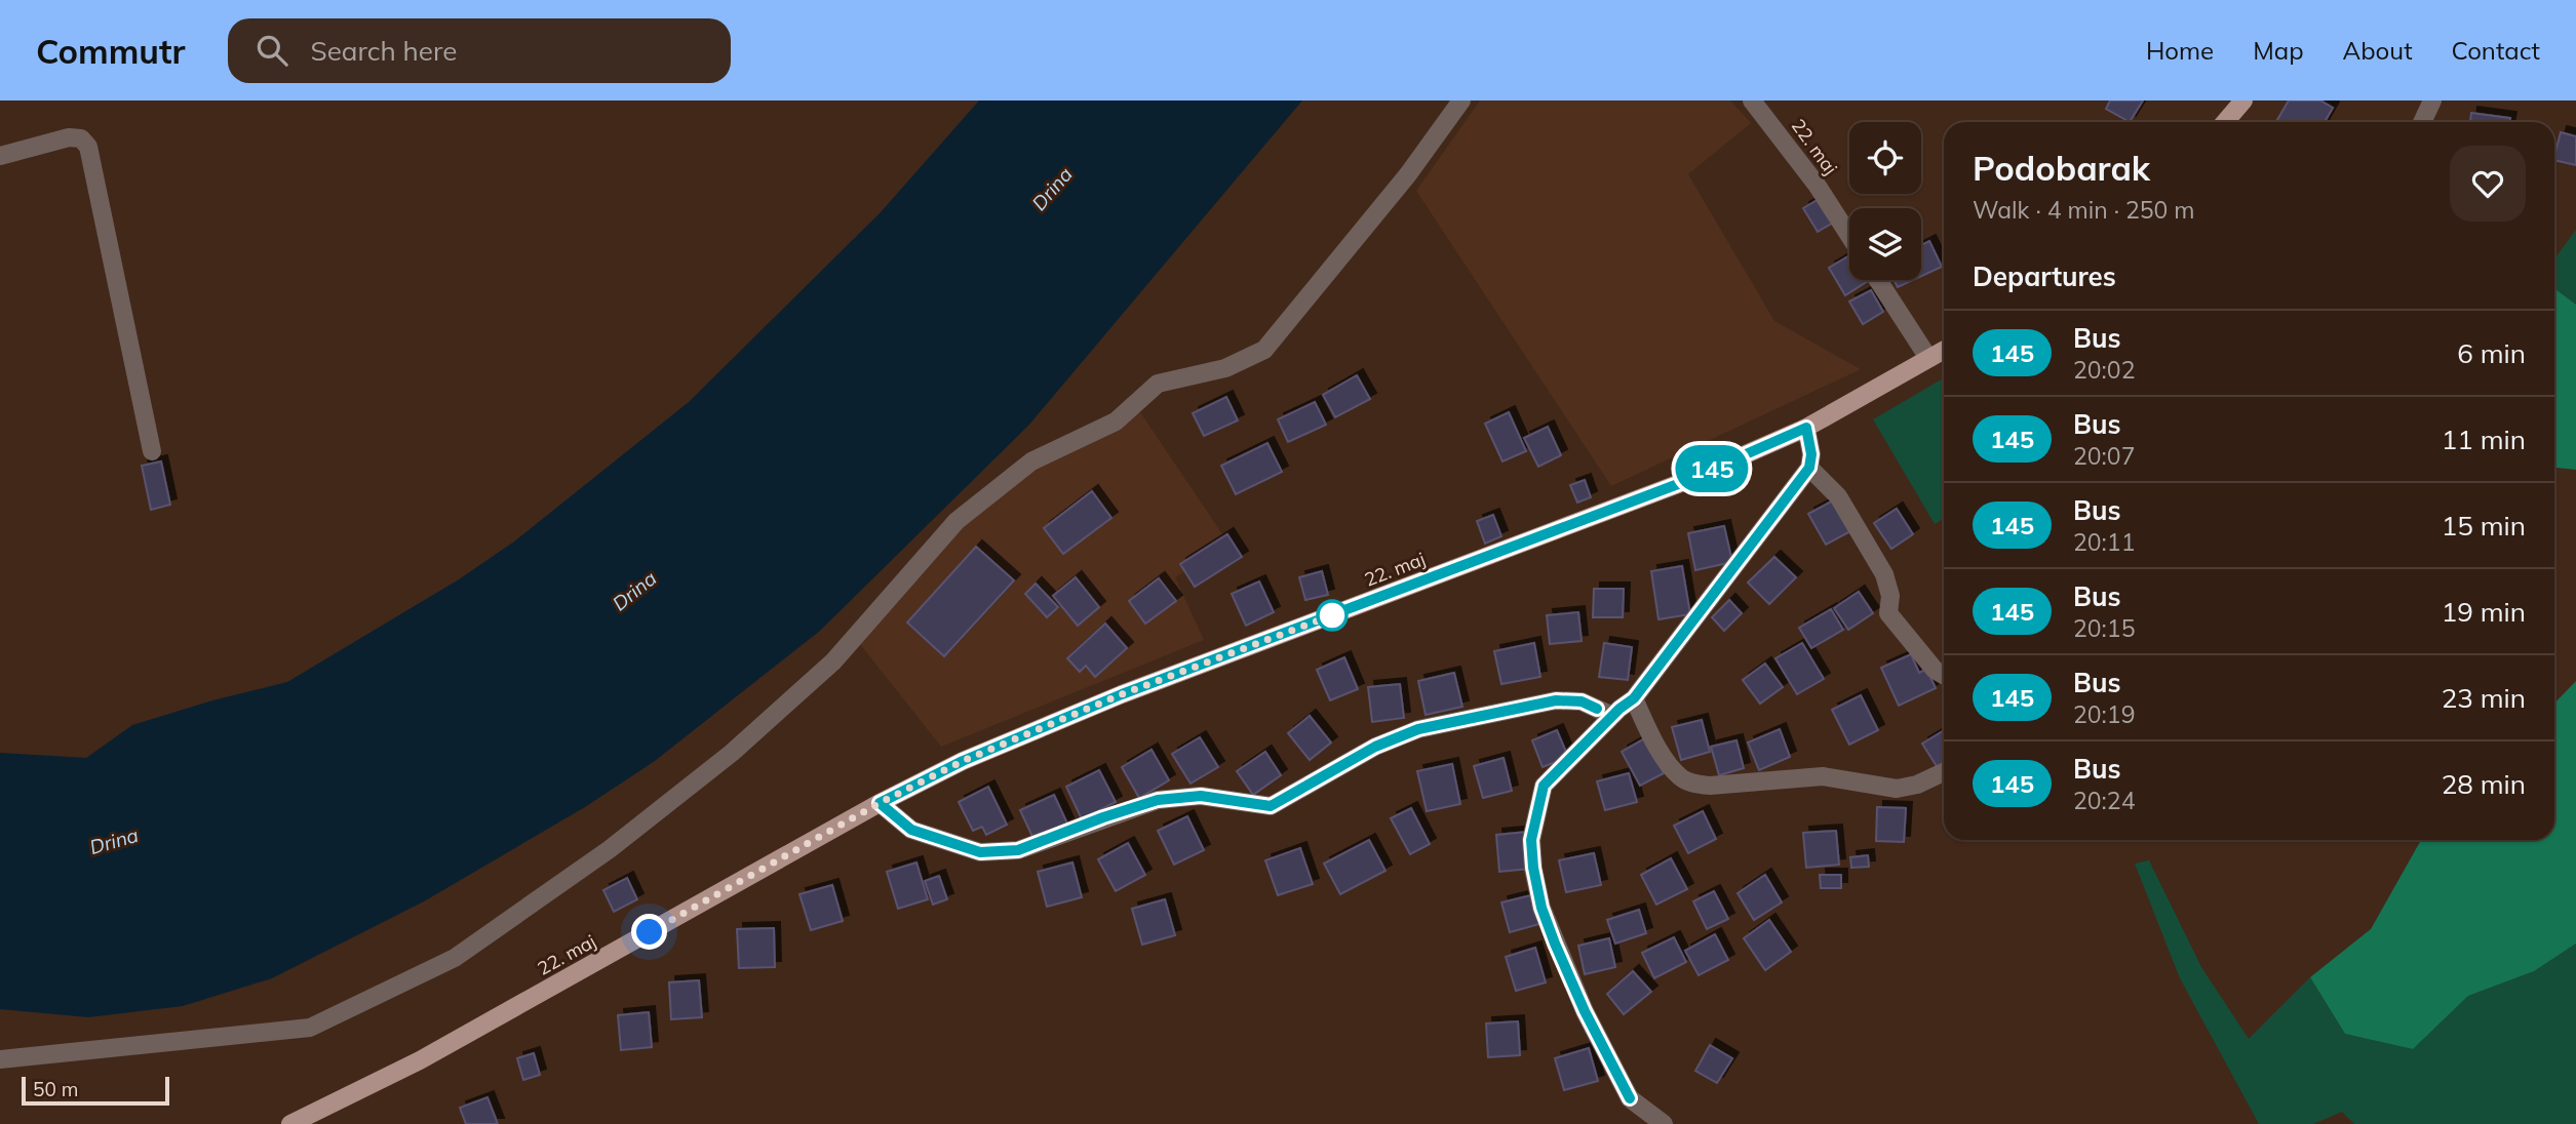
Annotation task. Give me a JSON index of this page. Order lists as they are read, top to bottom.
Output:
{
  "streets": {
    "main road": ["22. maj"]
  },
  "water": ["Drina"],
  "lines": ["bus line 145"],
  "scale_bar": "50 m",
  "page": {
    "header": "Commutr",
    "search": "Search here",
    "nav": [
      "Home",
      "Map",
      "About",
      "Contact"
    ],
    "on_map": "145",
    "heading": [
      ["Podobarak", "Walk · 4 min · 250 m"],
      "Departures"
    ],
    "list": [
      {
        "mark": "145",
        "name": "Bus",
        "note": "20:02",
        "value": "6 min"
      },
      {
        "mark": "145",
        "name": "Bus",
        "note": "20:07",
        "value": "11 min"
      },
      {
        "mark": "145",
        "name": "Bus",
        "note": "20:11",
        "value": "15 min"
      },
      {
        "mark": "145",
        "name": "Bus",
        "note": "20:15",
        "value": "19 min"
      },
      {
        "mark": "145",
        "name": "Bus",
        "note": "20:19",
        "value": "23 min"
      },
      {
        "mark": "145",
        "name": "Bus",
        "note": "20:24",
        "value": "28 min"
      }
    ],
    "scale": "50 m"
  }
}
